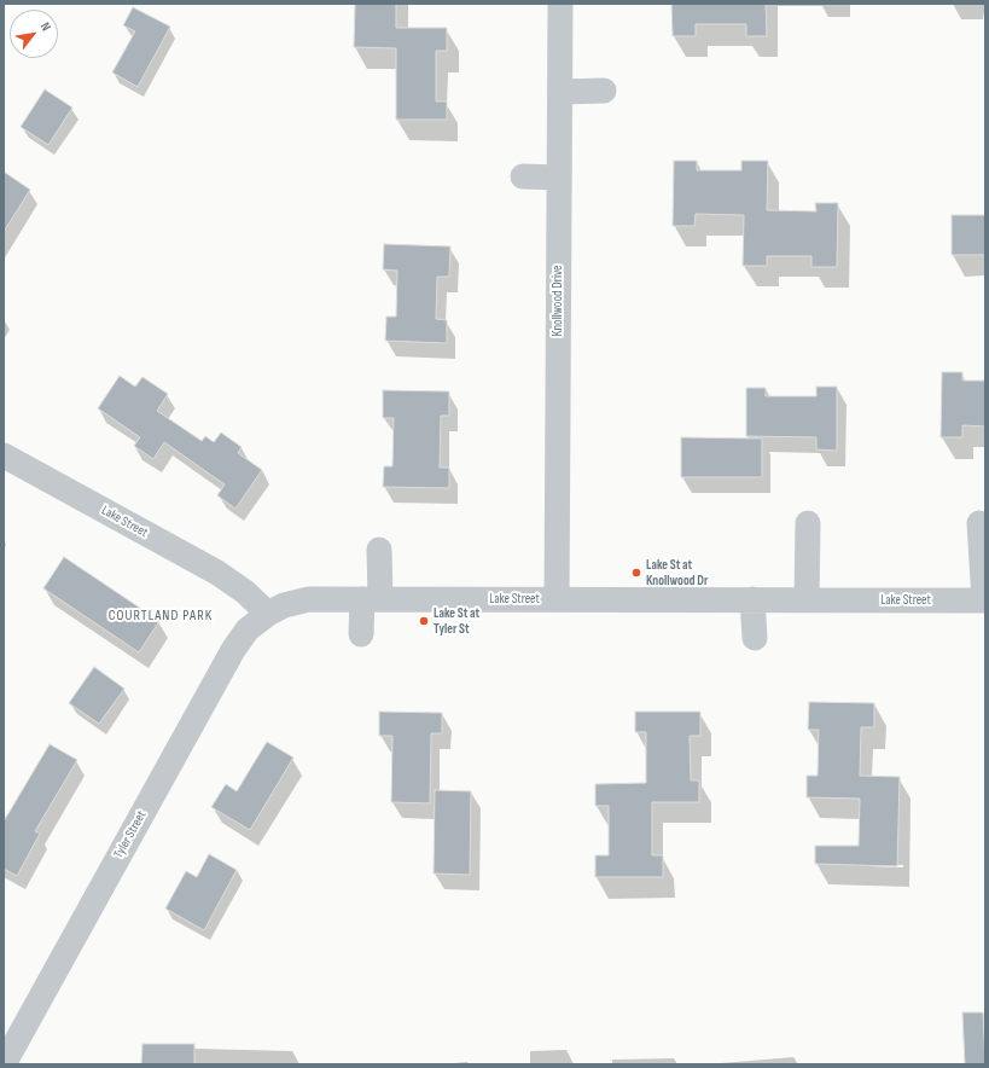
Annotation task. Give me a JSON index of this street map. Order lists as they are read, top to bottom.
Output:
{
  "streets": {
    "street": ["Knollwood Drive", "Lake Street", "Tyler Street"]
  },
  "crossings": [
    ["Knollwood Drive", "Lake Street"],
    ["Lake Street", "Tyler Street"]
  ],
  "districts": ["COURTLAND PARK"],
  "places": ["Lake St at Knollwood Dr", "Lake St at Tyler St"],
  "north": "top right"
}
